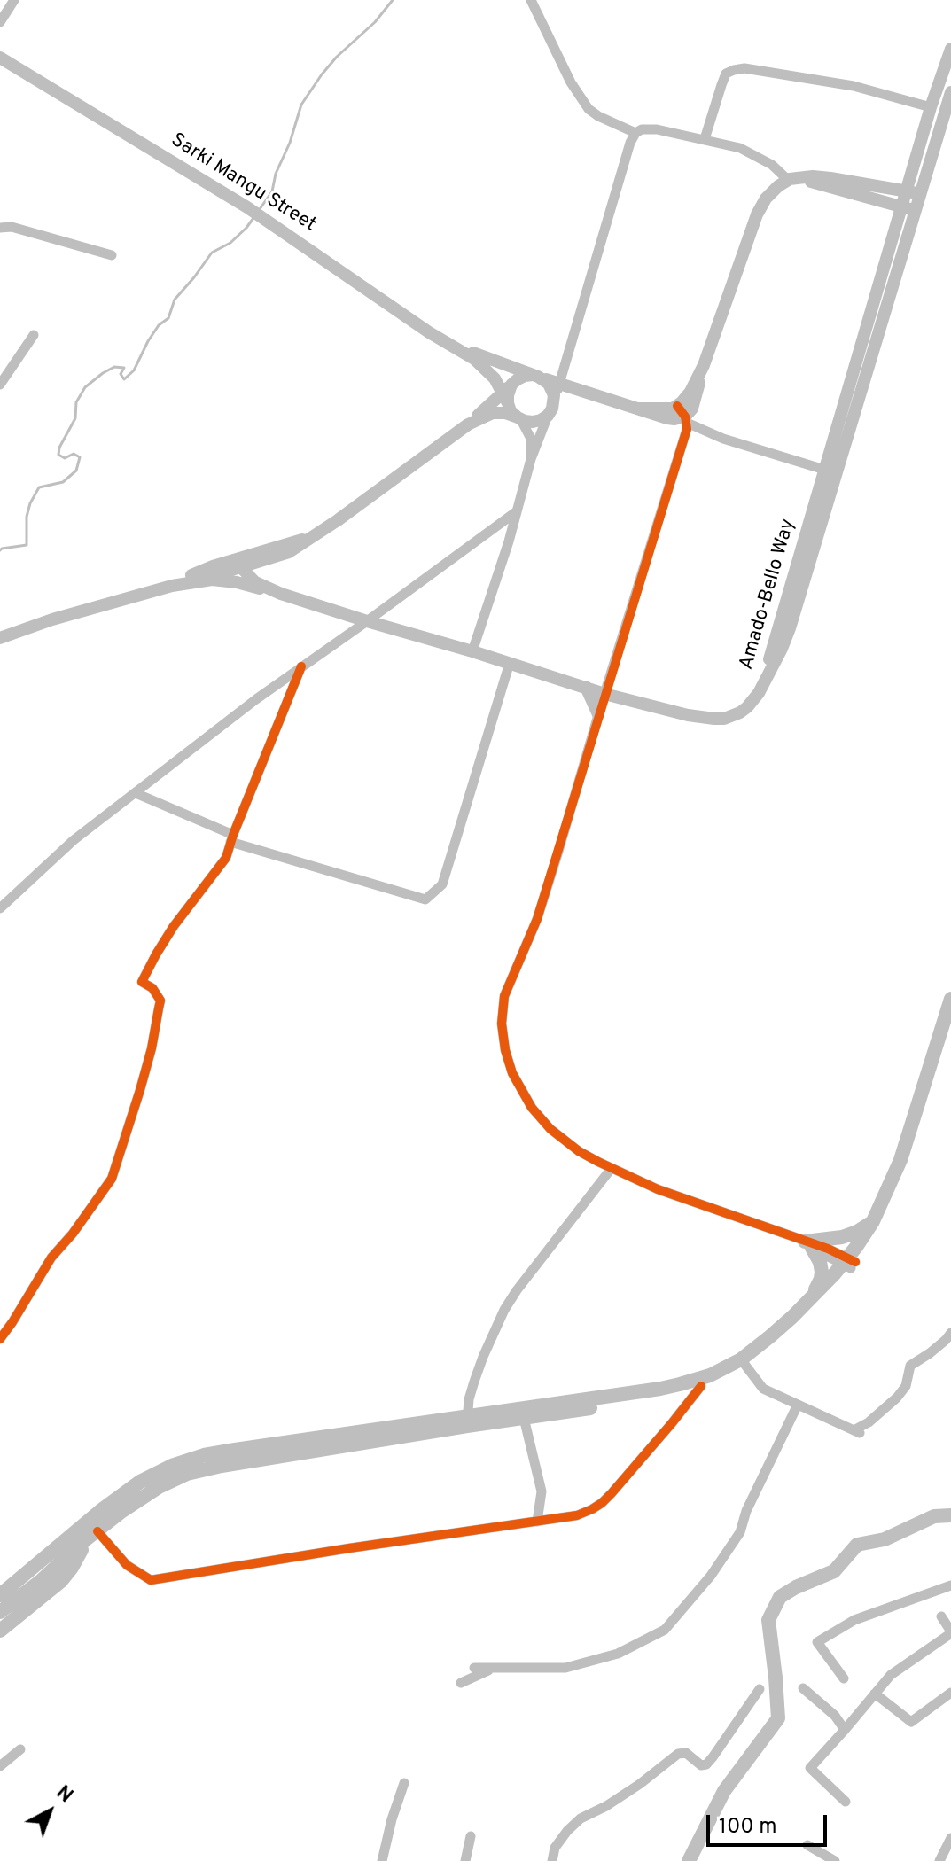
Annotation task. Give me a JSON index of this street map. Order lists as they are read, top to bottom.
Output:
{
  "streets": {
    "main road": ["Sarki Mangu Street", "Amado-Bello Way"]
  },
  "scale_bar": "100 m",
  "north": "top right"
}
